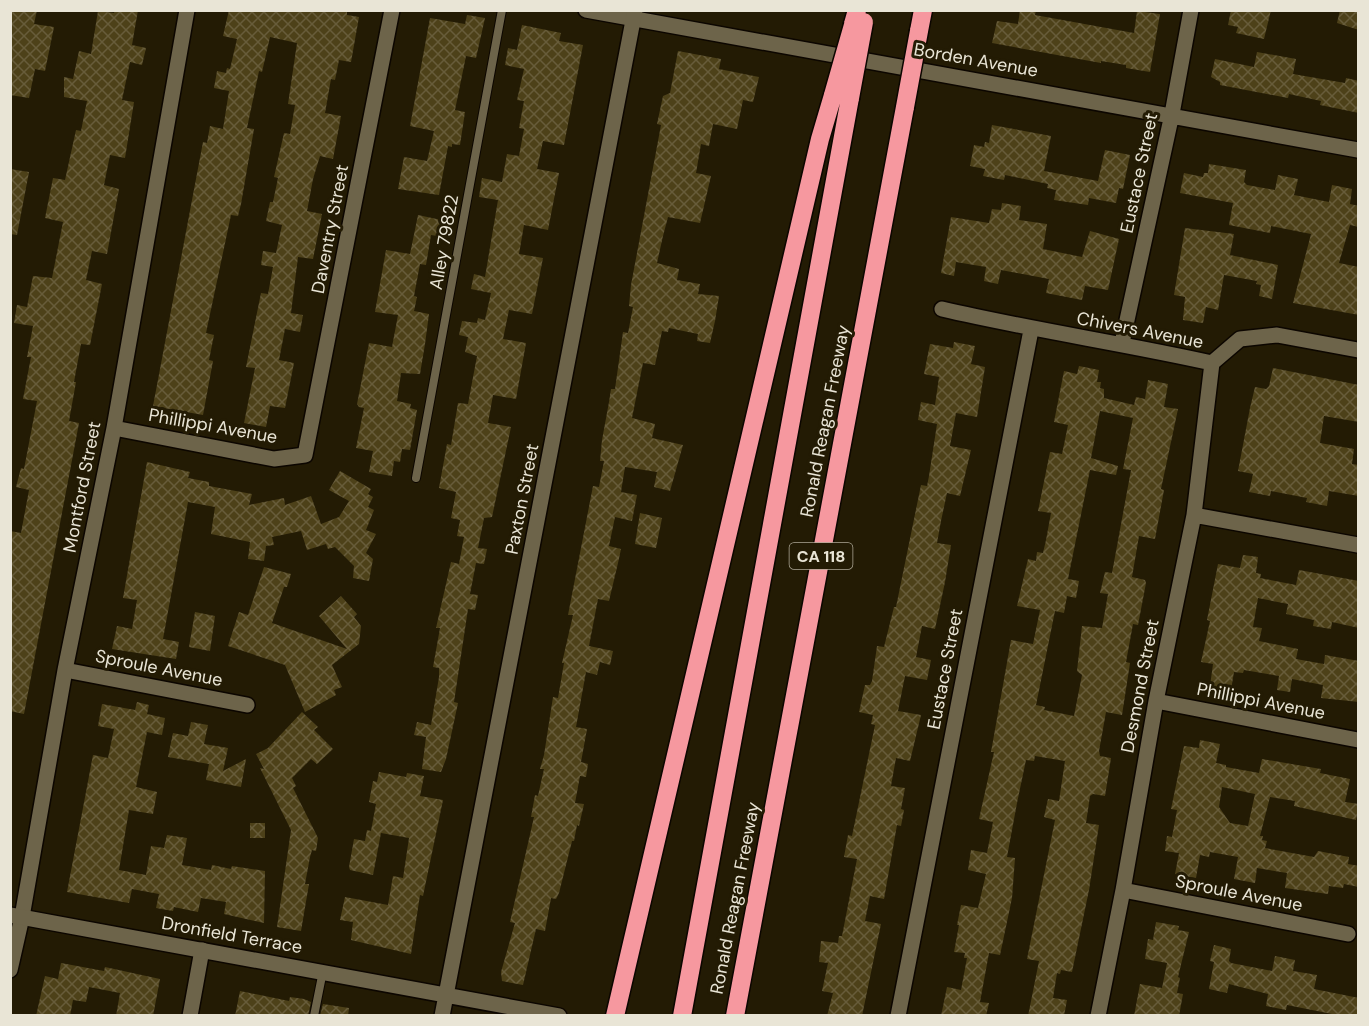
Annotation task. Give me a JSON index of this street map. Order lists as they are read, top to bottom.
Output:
{
  "streets": {
    "highway": ["Ronald Reagan Freeway", "CA 118"],
    "street": [
      "Borden Avenue",
      "Eustace Street",
      "Daventry Street",
      "Chivers Avenue",
      "Phillippi Avenue",
      "Montford Street",
      "Paxton Street",
      "Sproule Avenue",
      "Desmond Street",
      "Dronfield Terrace"
    ],
    "lane": ["Alley 79822"]
  },
  "crossings": [
    ["Borden Avenue", "Eustace Street"],
    ["Borden Avenue", "Paxton Street"],
    ["Eustace Street", "Chivers Avenue"],
    ["Daventry Street", "Phillippi Avenue"],
    ["Chivers Avenue", "Desmond Street"],
    ["Phillippi Avenue", "Montford Street"],
    ["Phillippi Avenue", "Desmond Street"],
    ["Montford Street", "Sproule Avenue"],
    ["Montford Street", "Dronfield Terrace"],
    ["Paxton Street", "Dronfield Terrace"],
    ["Sproule Avenue", "Desmond Street"]
  ]
}
